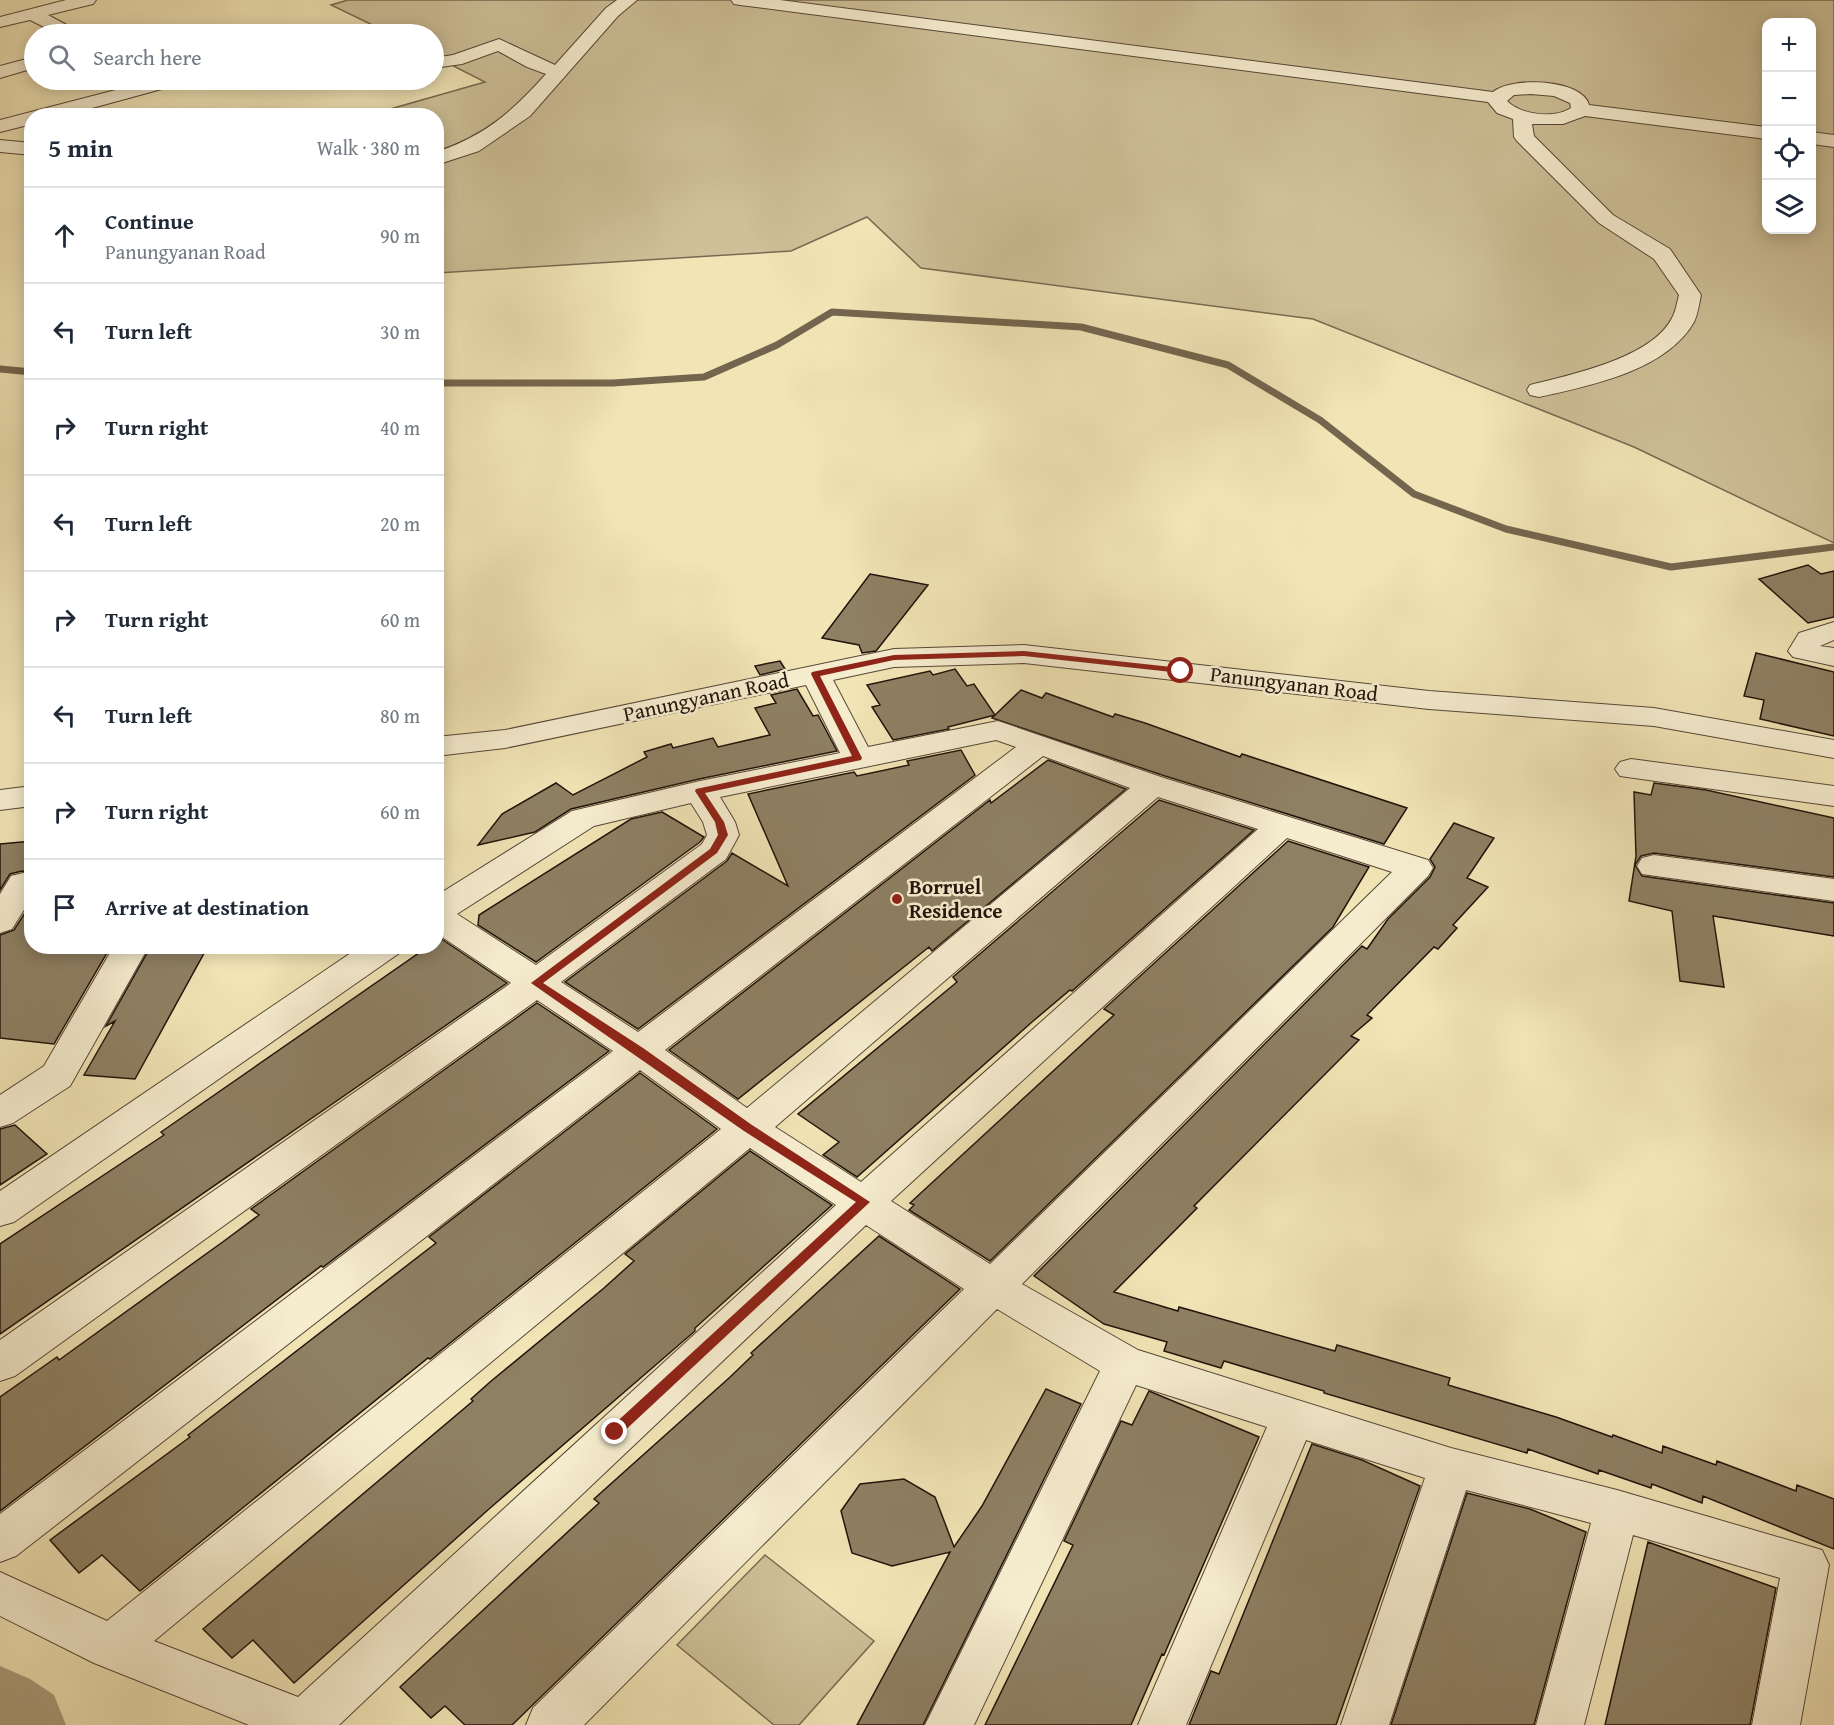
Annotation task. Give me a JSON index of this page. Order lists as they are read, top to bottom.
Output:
{
  "streets": {
    "street": ["Panungyanan Road"]
  },
  "places": ["Borruel Residence"],
  "page": {
    "map_buttons": ["+", "−"],
    "search": "Search here",
    "heading": ["5 min", "Walk · 380 m"],
    "list": [
      ["Continue", "Panungyanan Road", "90 m"],
      ["Turn left", "30 m"],
      ["Turn right", "40 m"],
      ["Turn left", "20 m"],
      ["Turn right", "60 m"],
      ["Turn left", "80 m"],
      ["Turn right", "60 m"],
      "Arrive at destination"
    ]
  }
}
